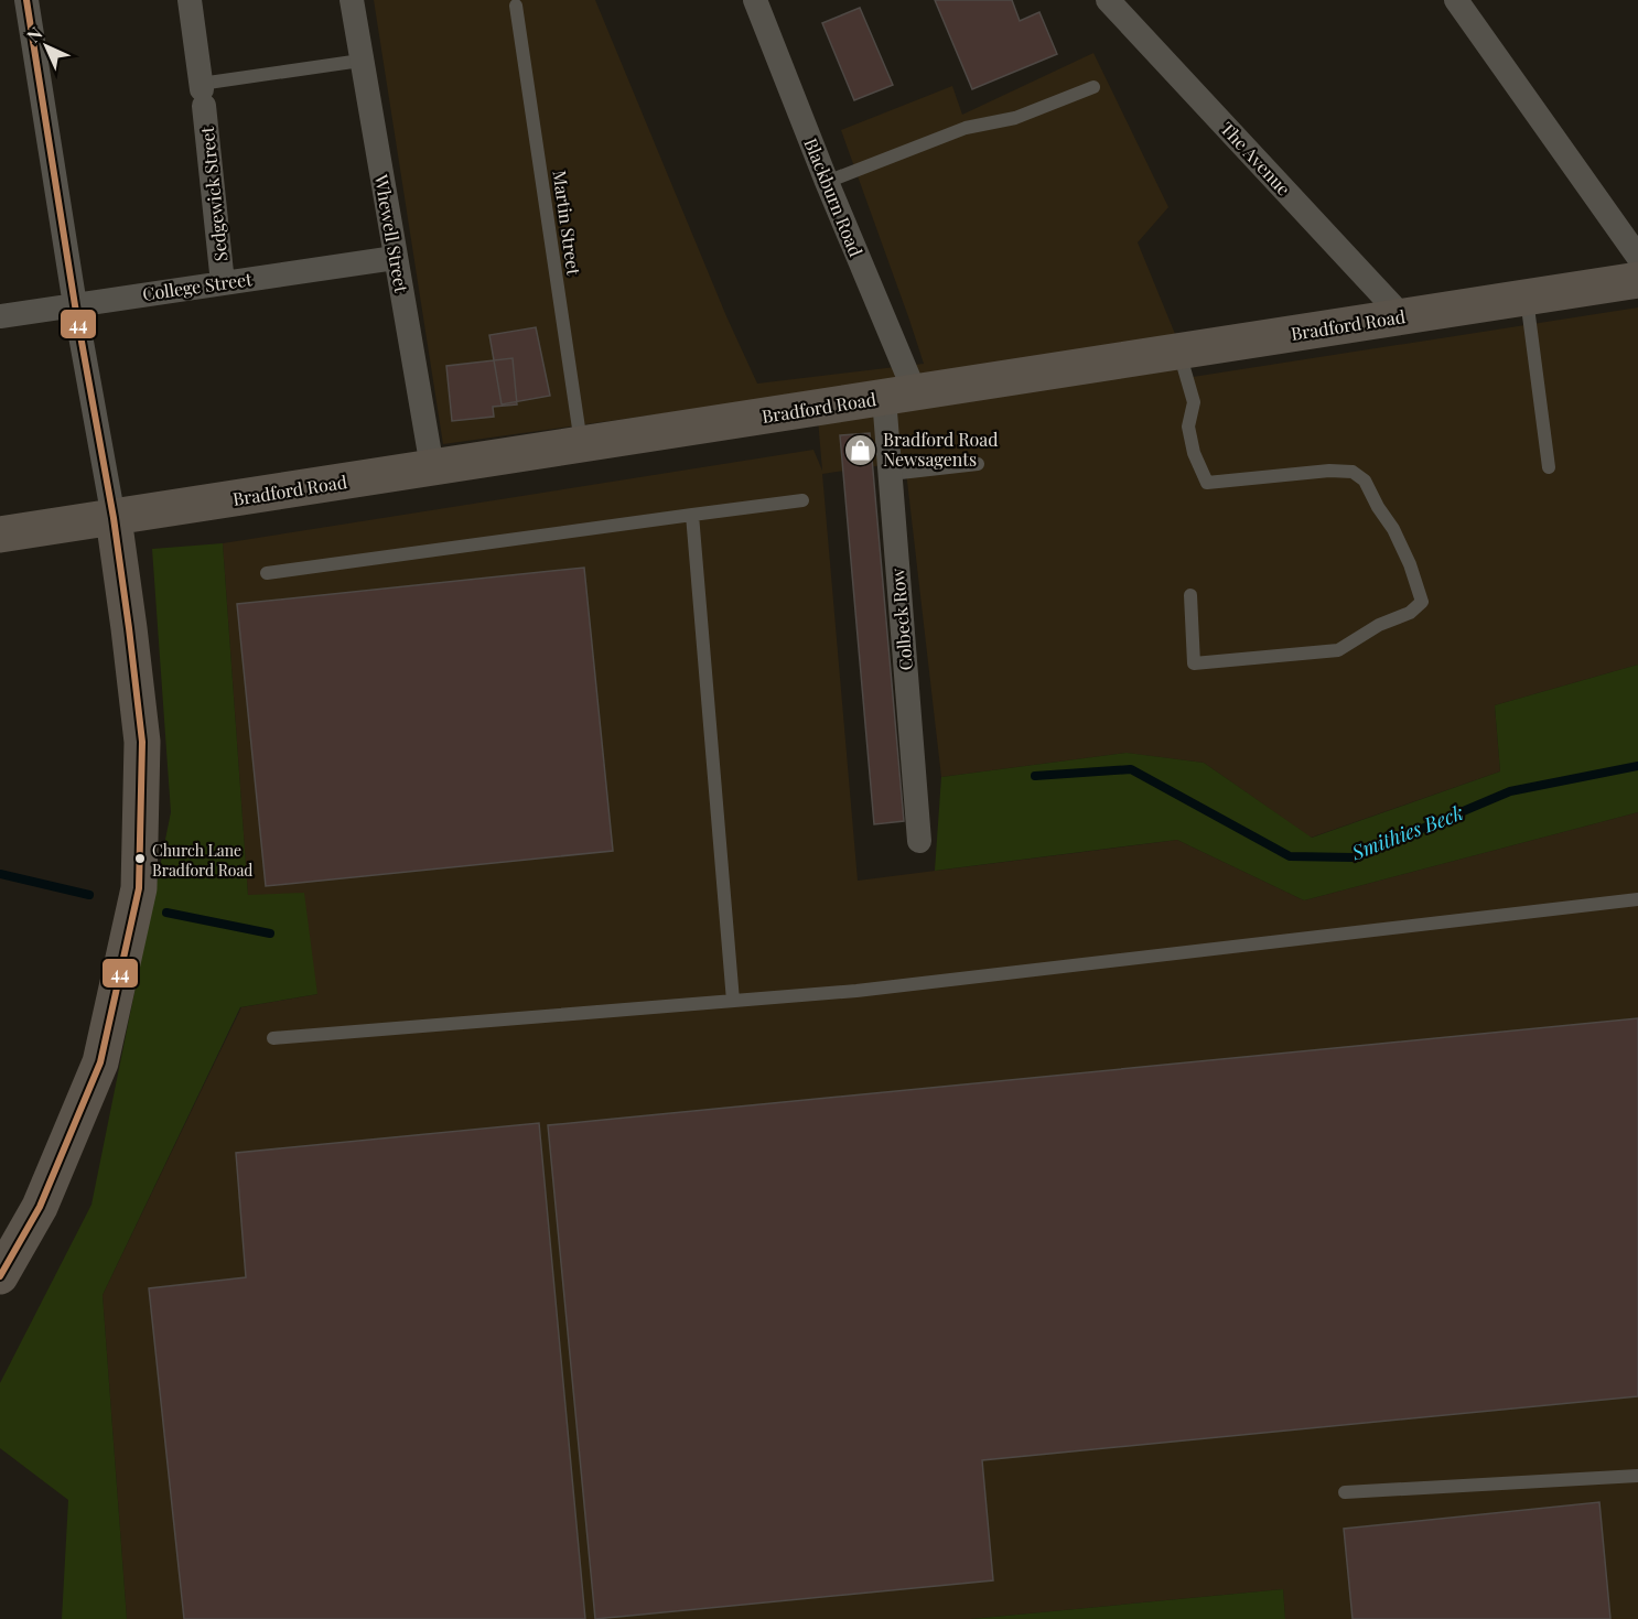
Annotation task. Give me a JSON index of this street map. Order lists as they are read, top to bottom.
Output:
{
  "streets": {
    "main road": ["Bradford Road"],
    "street": [
      "The Avenue",
      "Sedgewick Street",
      "Blackburn Road",
      "Whewell Street",
      "College Street",
      "Colbeck Row"
    ],
    "lane": ["Martin Street"]
  },
  "crossings": [
    ["The Avenue", "Bradford Road"],
    ["Sedgewick Street", "College Street"],
    ["Blackburn Road", "Bradford Road"],
    ["Blackburn Road", "Colbeck Row"],
    ["Martin Street", "Bradford Road"],
    ["Whewell Street", "College Street"],
    ["Whewell Street", "Bradford Road"],
    ["Bradford Road", "Colbeck Row"]
  ],
  "water": ["Smithies Beck"],
  "places": {
    "shop": ["Bradford Road Newsagents"],
    "other": ["Church Lane Bradford Road"]
  },
  "lines": ["transit line 44"],
  "north": "top left"
}
